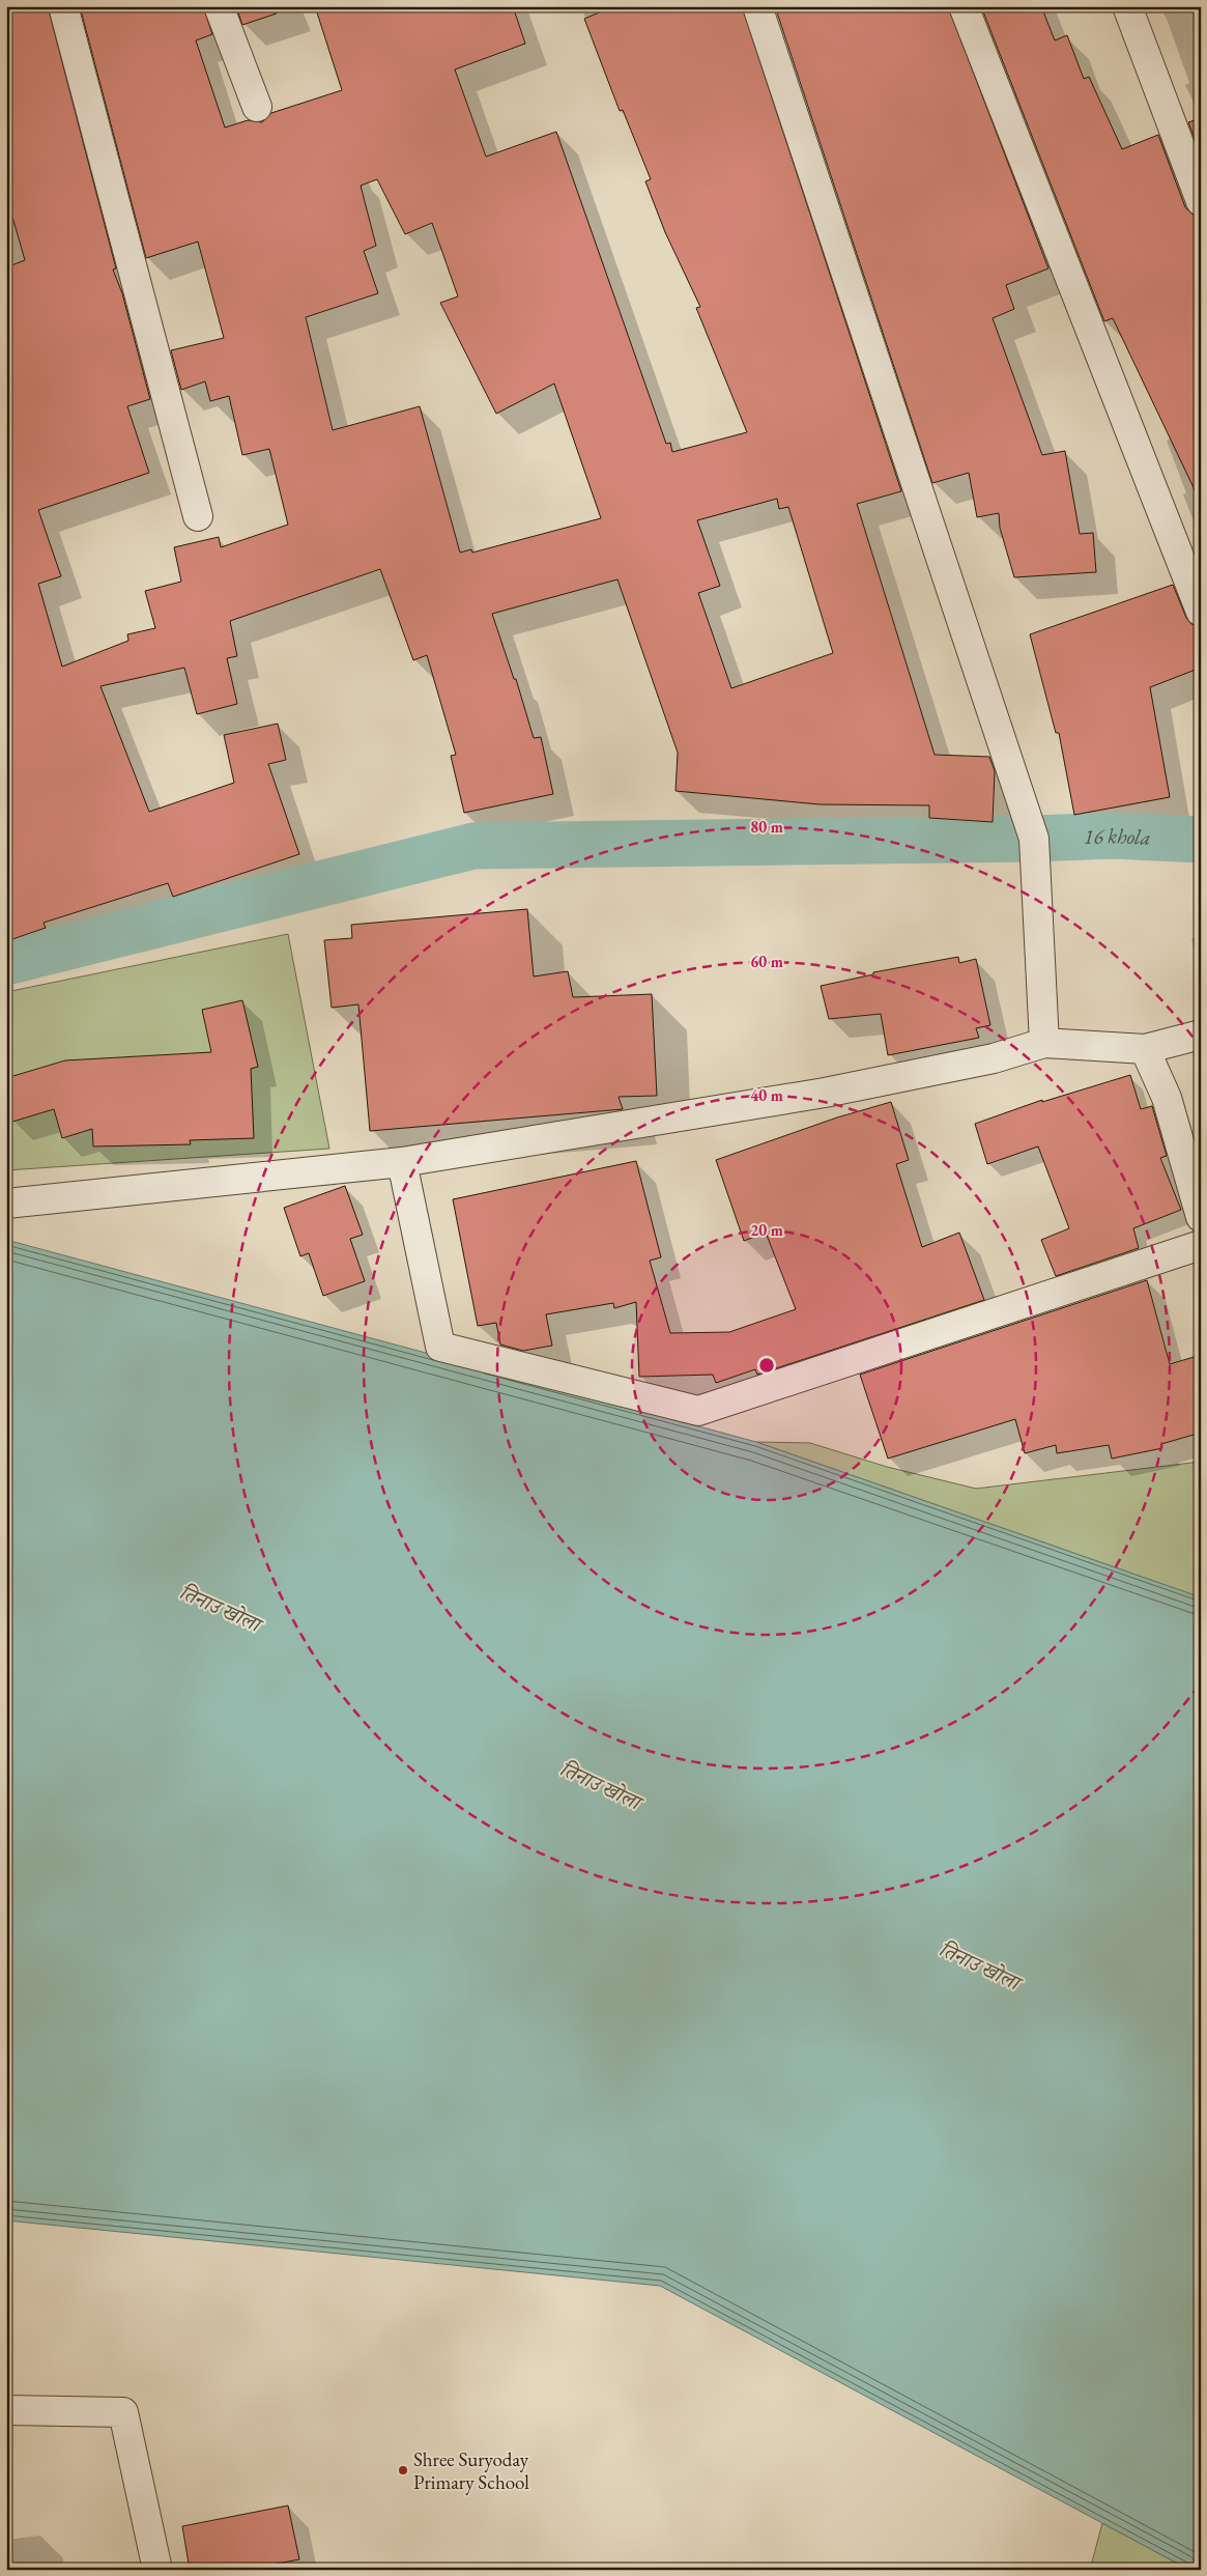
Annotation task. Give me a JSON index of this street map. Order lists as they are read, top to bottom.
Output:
{
  "water": ["16 khola", "तिनाउ खोला"],
  "places": ["Shree Suryoday Primary School"],
  "rings": [
    "80 m",
    "60 m",
    "40 m",
    "20 m"
  ]
}
